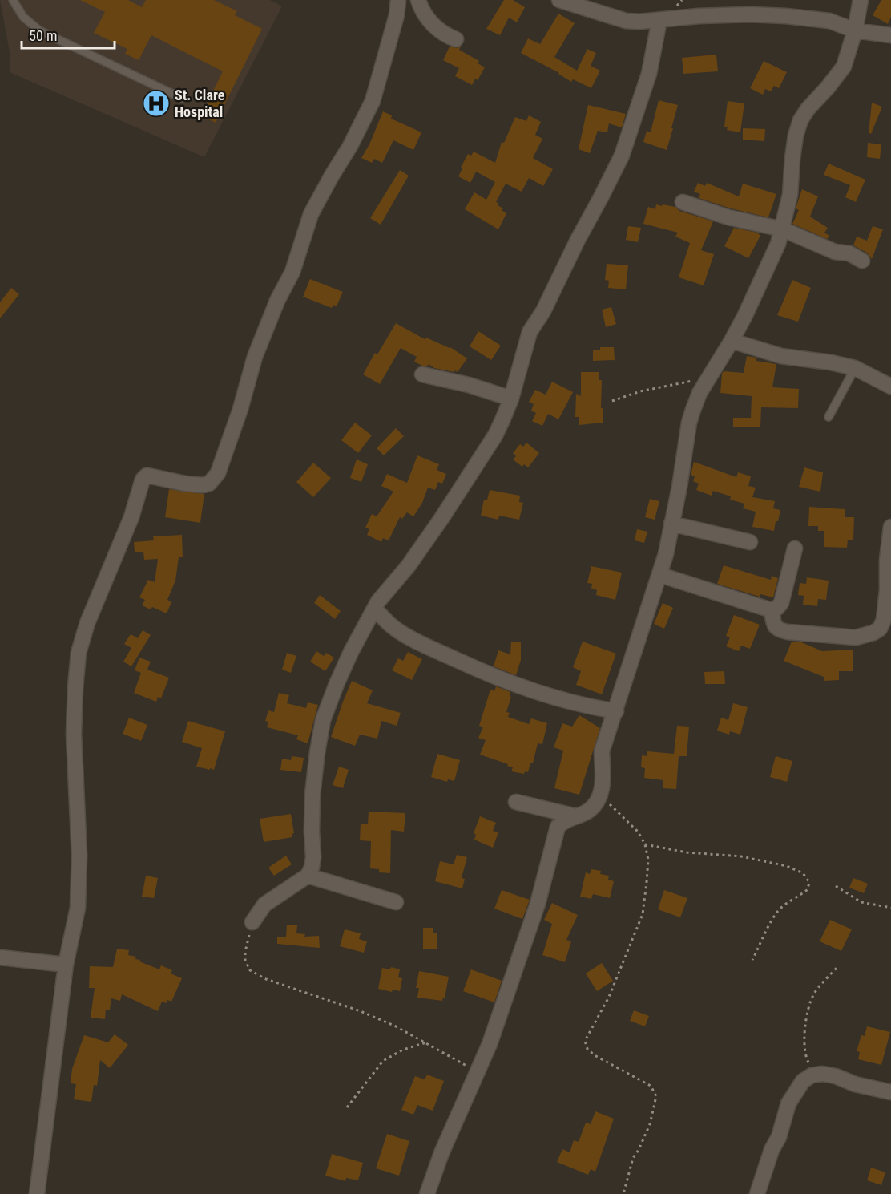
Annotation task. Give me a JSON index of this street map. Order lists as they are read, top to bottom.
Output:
{
  "places": {
    "hospital": ["St. Clare Hospital"]
  },
  "scale_bar": "50 m"
}
